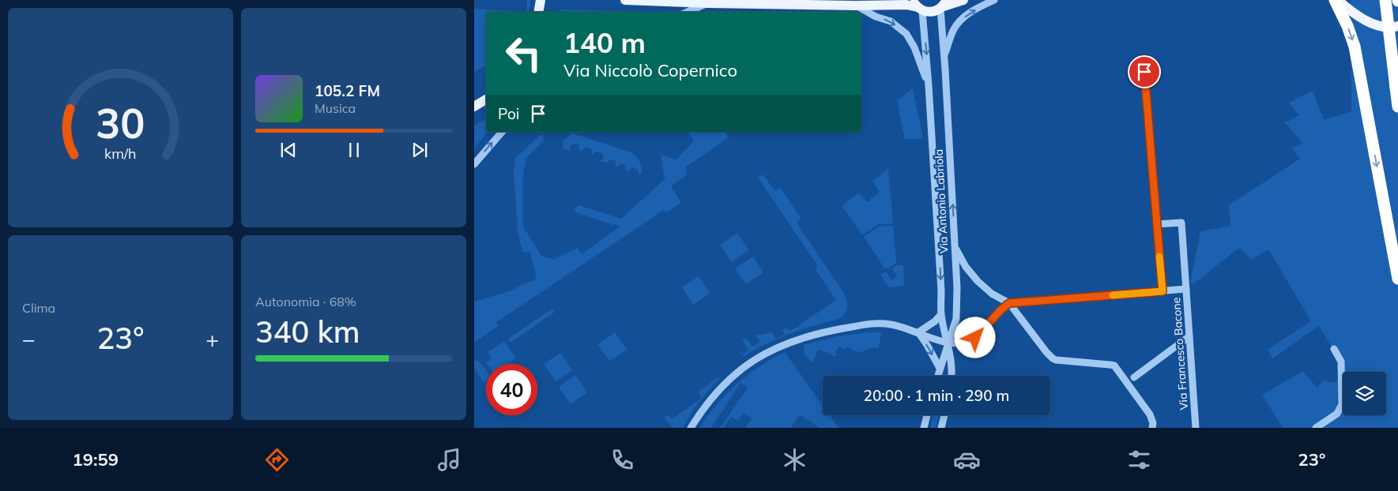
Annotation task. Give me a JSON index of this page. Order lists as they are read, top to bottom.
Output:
{
  "streets": {
    "street": ["Via Antonio Labriola", "Via Francesco Bacone"]
  },
  "page": {
    "turn": ["140 m", "Via Niccolò Copernico"],
    "song": ["105.2 FM", "Musica"],
    "then": "Poi",
    "tile": [
      "Clima",
      ["Autonomia · 68%", "340 km"]
    ],
    "heat": ["−", "23°", "+"],
    "limit": "40",
    "trip": "20:00 · 1 min · 290 m",
    "tabs": ["19:59", "23°"],
    "gauge": ["30", "km/h"]
  }
}
